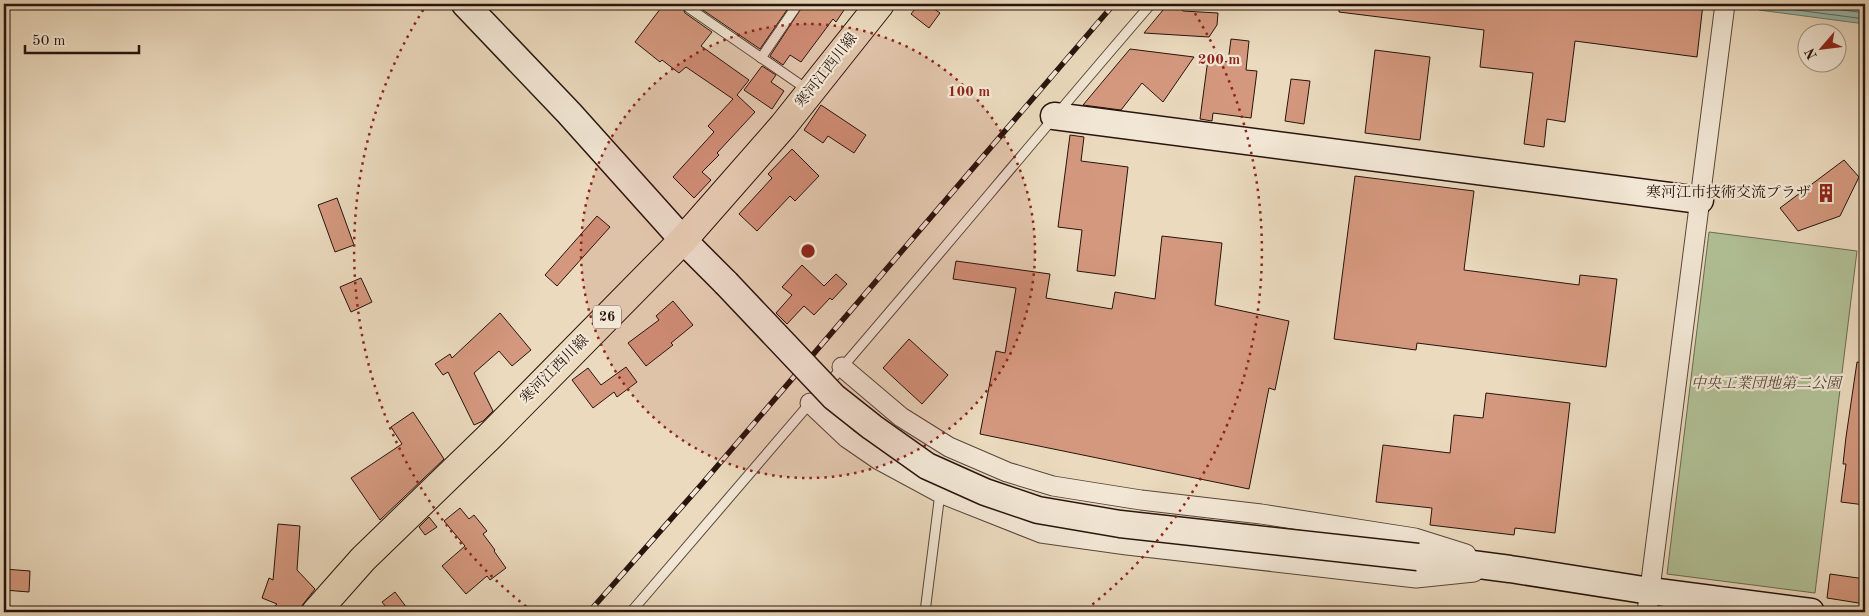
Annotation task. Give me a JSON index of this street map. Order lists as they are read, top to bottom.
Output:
{
  "streets": {
    "main road": ["寒河江西川線", "26"]
  },
  "parks": ["中央工業団地第二公園"],
  "places": {
    "building": ["寒河江市技術交流プラザ"]
  },
  "scale_bar": "50 m",
  "north": "bottom left",
  "rings": ["200 m", "100 m"]
}
